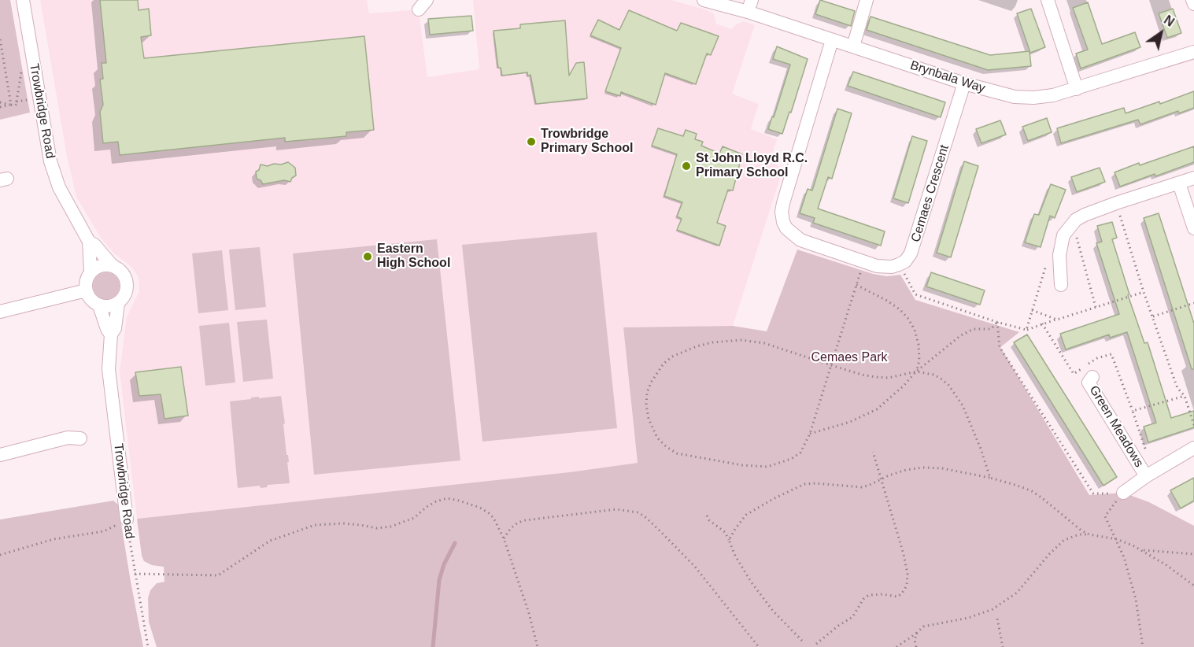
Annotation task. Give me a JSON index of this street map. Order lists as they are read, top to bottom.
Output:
{
  "streets": {
    "street": [
      "Brynbala Way",
      "Trowbridge Road",
      "Cemaes Crescent",
      "Green Meadows"
    ]
  },
  "crossings": [
    ["Brynbala Way", "Cemaes Crescent"]
  ],
  "parks": ["Cemaes Park"],
  "places": ["Trowbridge Primary School", "St John Lloyd R.C. Primary School", "Eastern High School"],
  "north": "top right"
}
